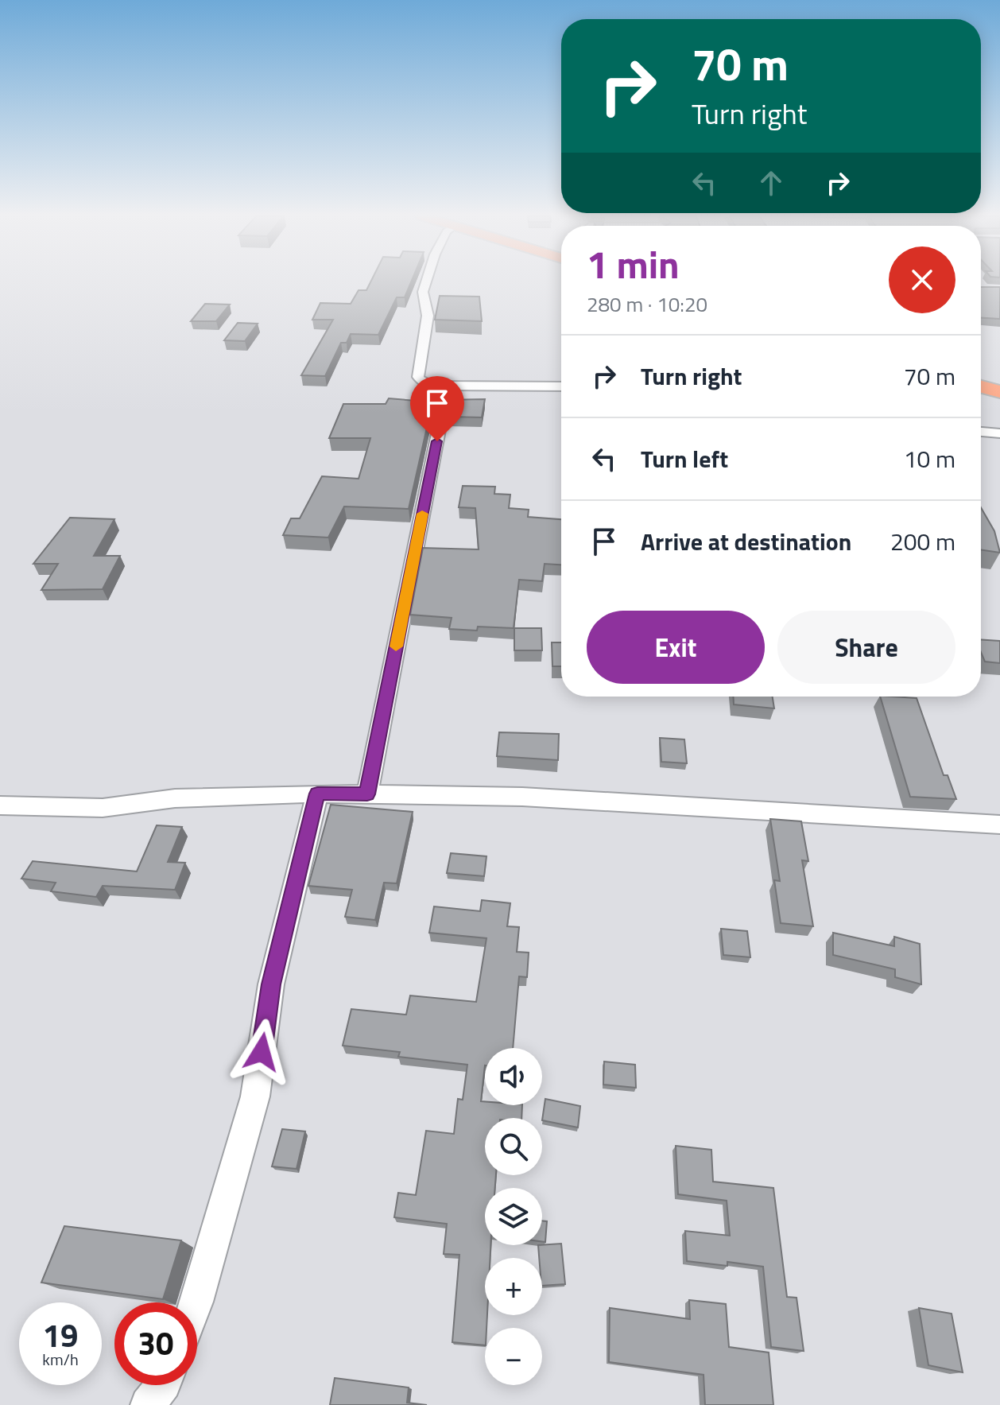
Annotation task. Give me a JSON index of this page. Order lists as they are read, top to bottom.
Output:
{
  "page": {
    "turn": ["70 m", "Turn right"],
    "heading": ["1 min", "280 m · 10:20"],
    "list": [
      {
        "name": "Turn right",
        "value": "70 m"
      },
      {
        "name": "Turn left",
        "value": "10 m"
      },
      {
        "name": "Arrive at destination",
        "value": "200 m"
      }
    ],
    "buttons": ["Exit", "Share"],
    "map_buttons": ["+", "−"],
    "speed": "19 km/h",
    "limit": "30"
  }
}
